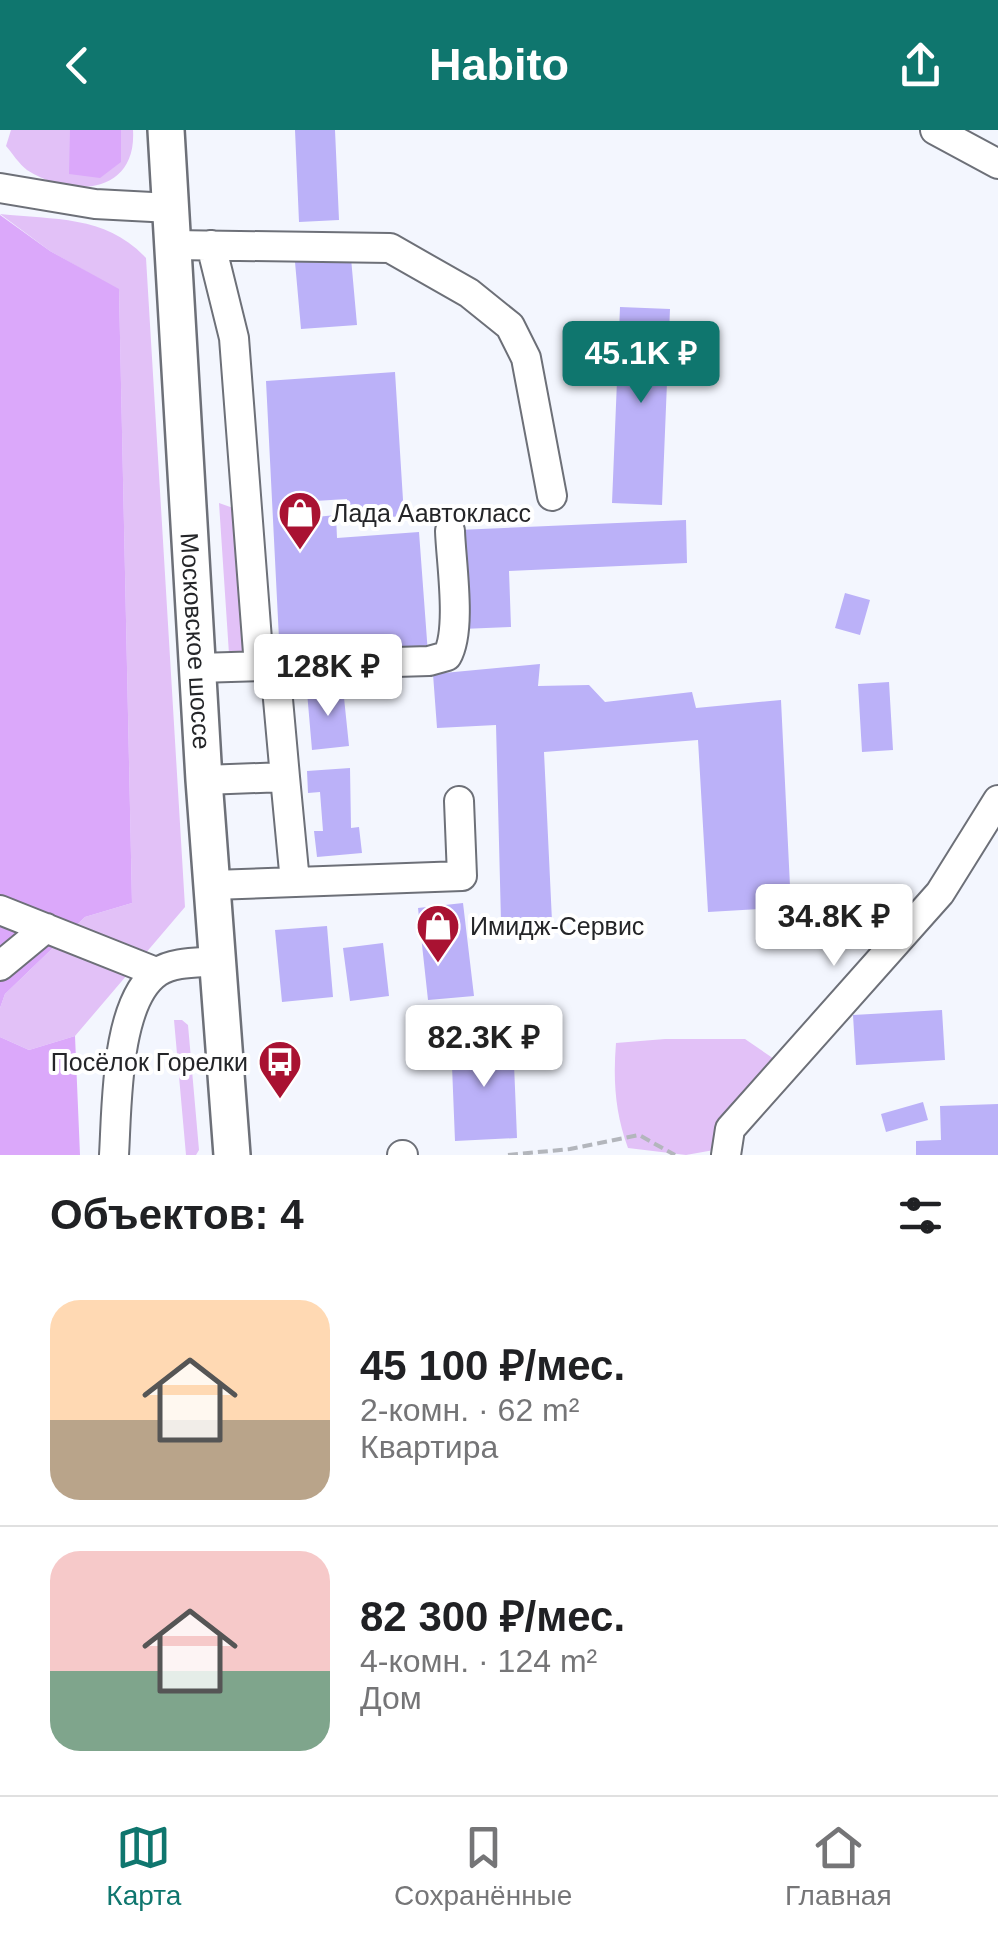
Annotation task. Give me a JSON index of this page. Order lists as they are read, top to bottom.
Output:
{
  "streets": {
    "main road": ["Московское шоссе"]
  },
  "places": {
    "shop": ["Лада Аавтокласс", "Имидж-Сервис"],
    "bus stop": ["Посёлок Горелки"]
  },
  "page": {
    "header": "Habito",
    "price": [
      "45.1K ₽",
      "128K ₽",
      "34.8K ₽",
      "82.3K ₽"
    ],
    "heading": "Объектов: 4",
    "list": [
      {
        "name": "45 100 ₽/мес.",
        "note": "2-комн. · 62 m² · Квартира"
      },
      {
        "name": "82 300 ₽/мес.",
        "note": "4-комн. · 124 m² · Дом"
      }
    ],
    "tabs": ["Карта", "Сохранённые", "Главная"]
  }
}
